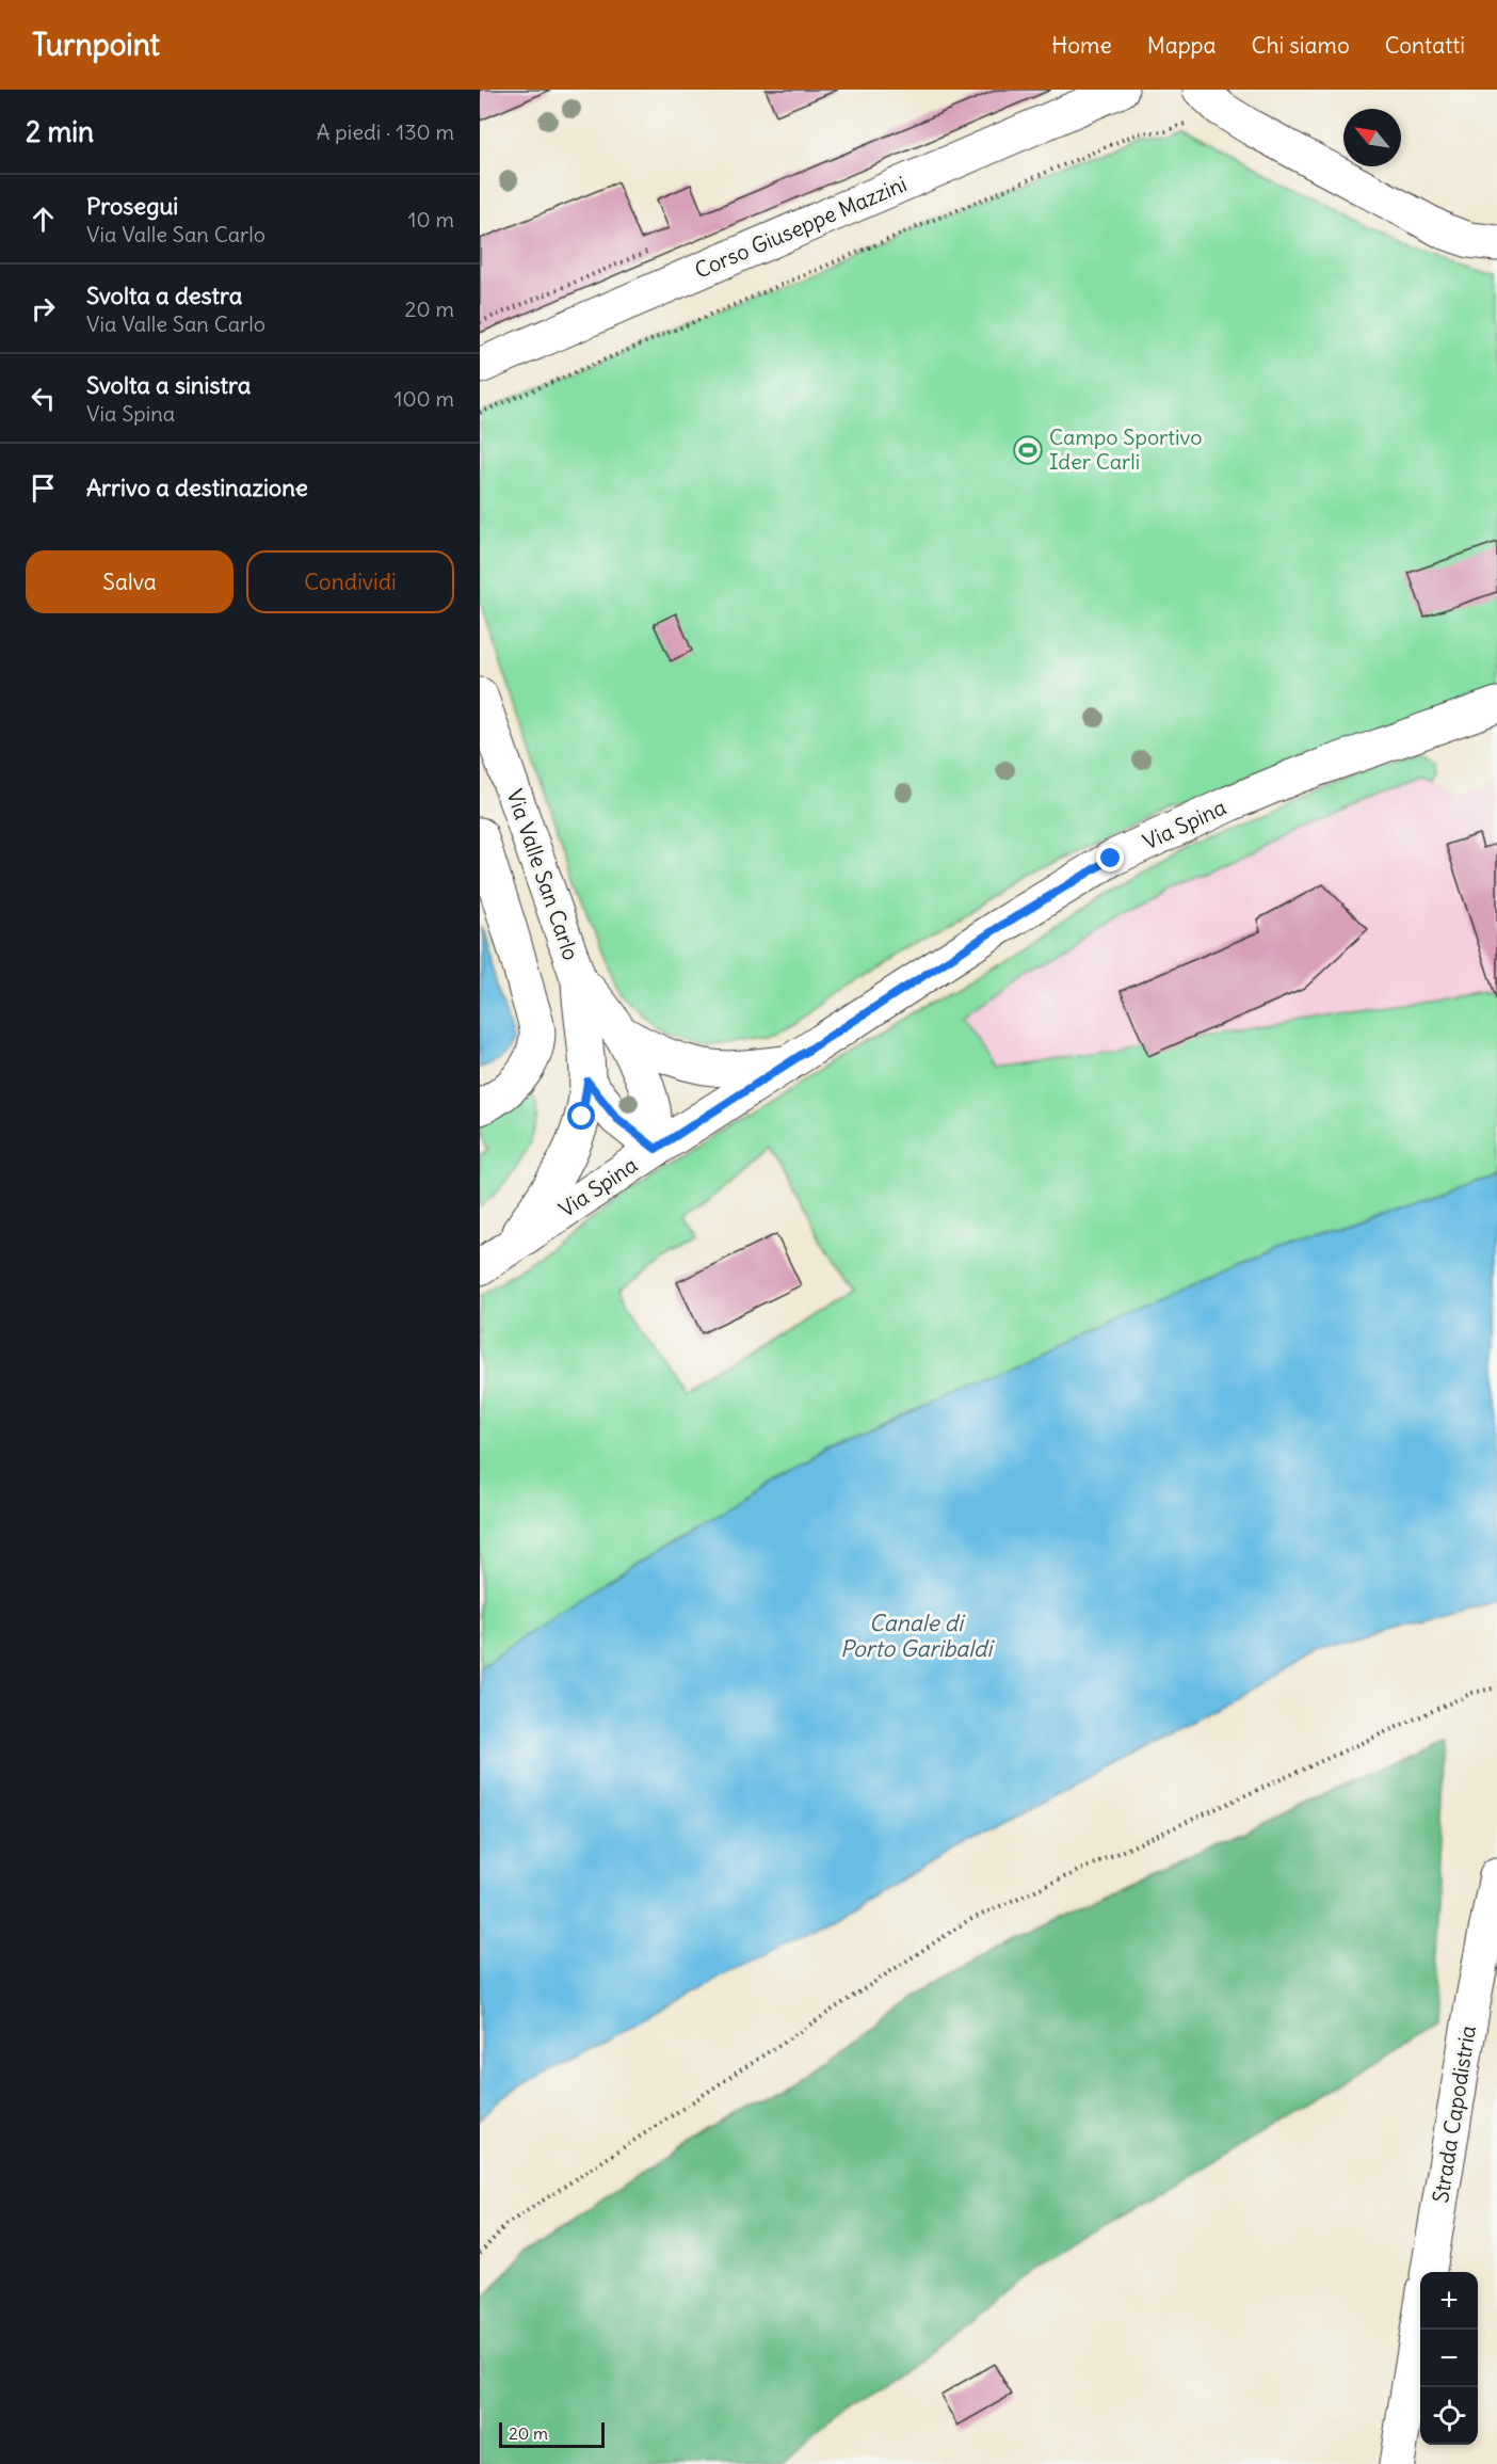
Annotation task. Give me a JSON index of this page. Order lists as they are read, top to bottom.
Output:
{
  "streets": {
    "street": [
      "Corso Giuseppe Mazzini",
      "Via Spina",
      "Via Valle San Carlo",
      "Strada Capodistria"
    ]
  },
  "crossings": [
    ["Via Spina", "Via Valle San Carlo"]
  ],
  "water": ["Canale di Porto Garibaldi"],
  "places": {
    "sports": ["Campo Sportivo Ider Carli"]
  },
  "scale_bar": "20 m",
  "north": "top left",
  "page": {
    "header": "Turnpoint",
    "nav": [
      "Home",
      "Mappa",
      "Chi siamo",
      "Contatti"
    ],
    "heading": ["2 min", "A piedi · 130 m"],
    "list": [
      ["Prosegui", "Via Valle San Carlo", "10 m"],
      ["Svolta a destra", "Via Valle San Carlo", "20 m"],
      ["Svolta a sinistra", "Via Spina", "100 m"],
      "Arrivo a destinazione"
    ],
    "buttons": ["Salva", "Condividi"],
    "map_buttons": ["+", "−"],
    "scale": "20 m"
  }
}
